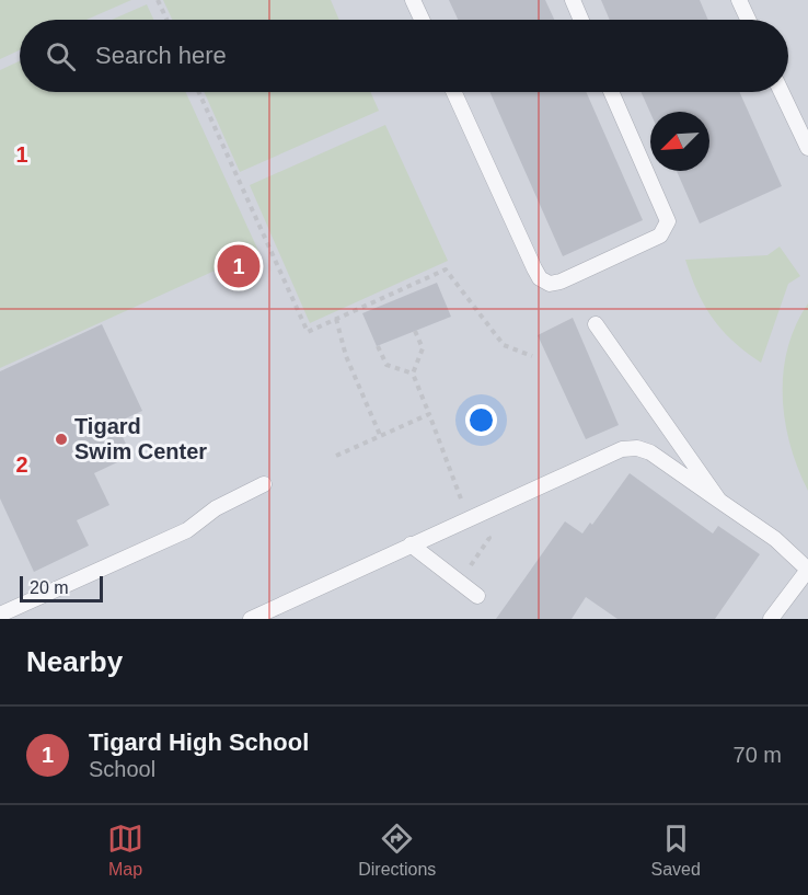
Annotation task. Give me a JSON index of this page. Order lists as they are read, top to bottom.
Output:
{
  "places": ["Tigard Swim Center"],
  "scale_bar": "20 m",
  "north": "bottom left",
  "page": {
    "search": "Search here",
    "pins": "1",
    "scale": "20 m",
    "heading": "Nearby",
    "list": [
      {
        "mark": "1",
        "name": "Tigard High School",
        "note": "School",
        "value": "70 m"
      }
    ],
    "nav": ["Map", "Directions", "Saved"]
  },
  "grid": {
    "rows": ["1", "2"]
  }
}
